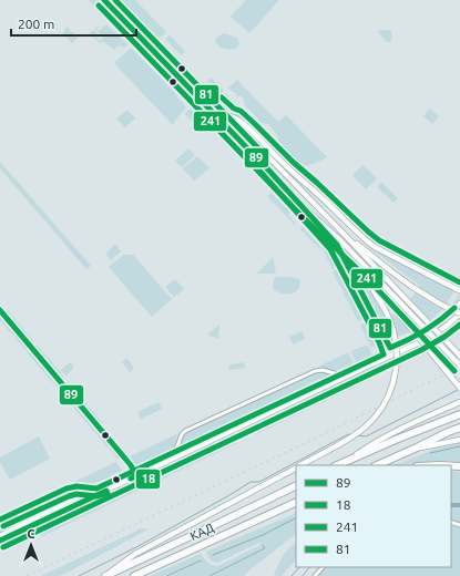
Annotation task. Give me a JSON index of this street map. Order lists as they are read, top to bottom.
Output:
{
  "streets": {
    "highway": ["КАД"]
  },
  "lines": [
    "transit line 89",
    "transit line 81",
    "transit line 241",
    "transit line 18"
  ],
  "legend": [
    "89",
    "18",
    "241",
    "81"
  ],
  "scale_bar": "200 m",
  "north": "top"
}
